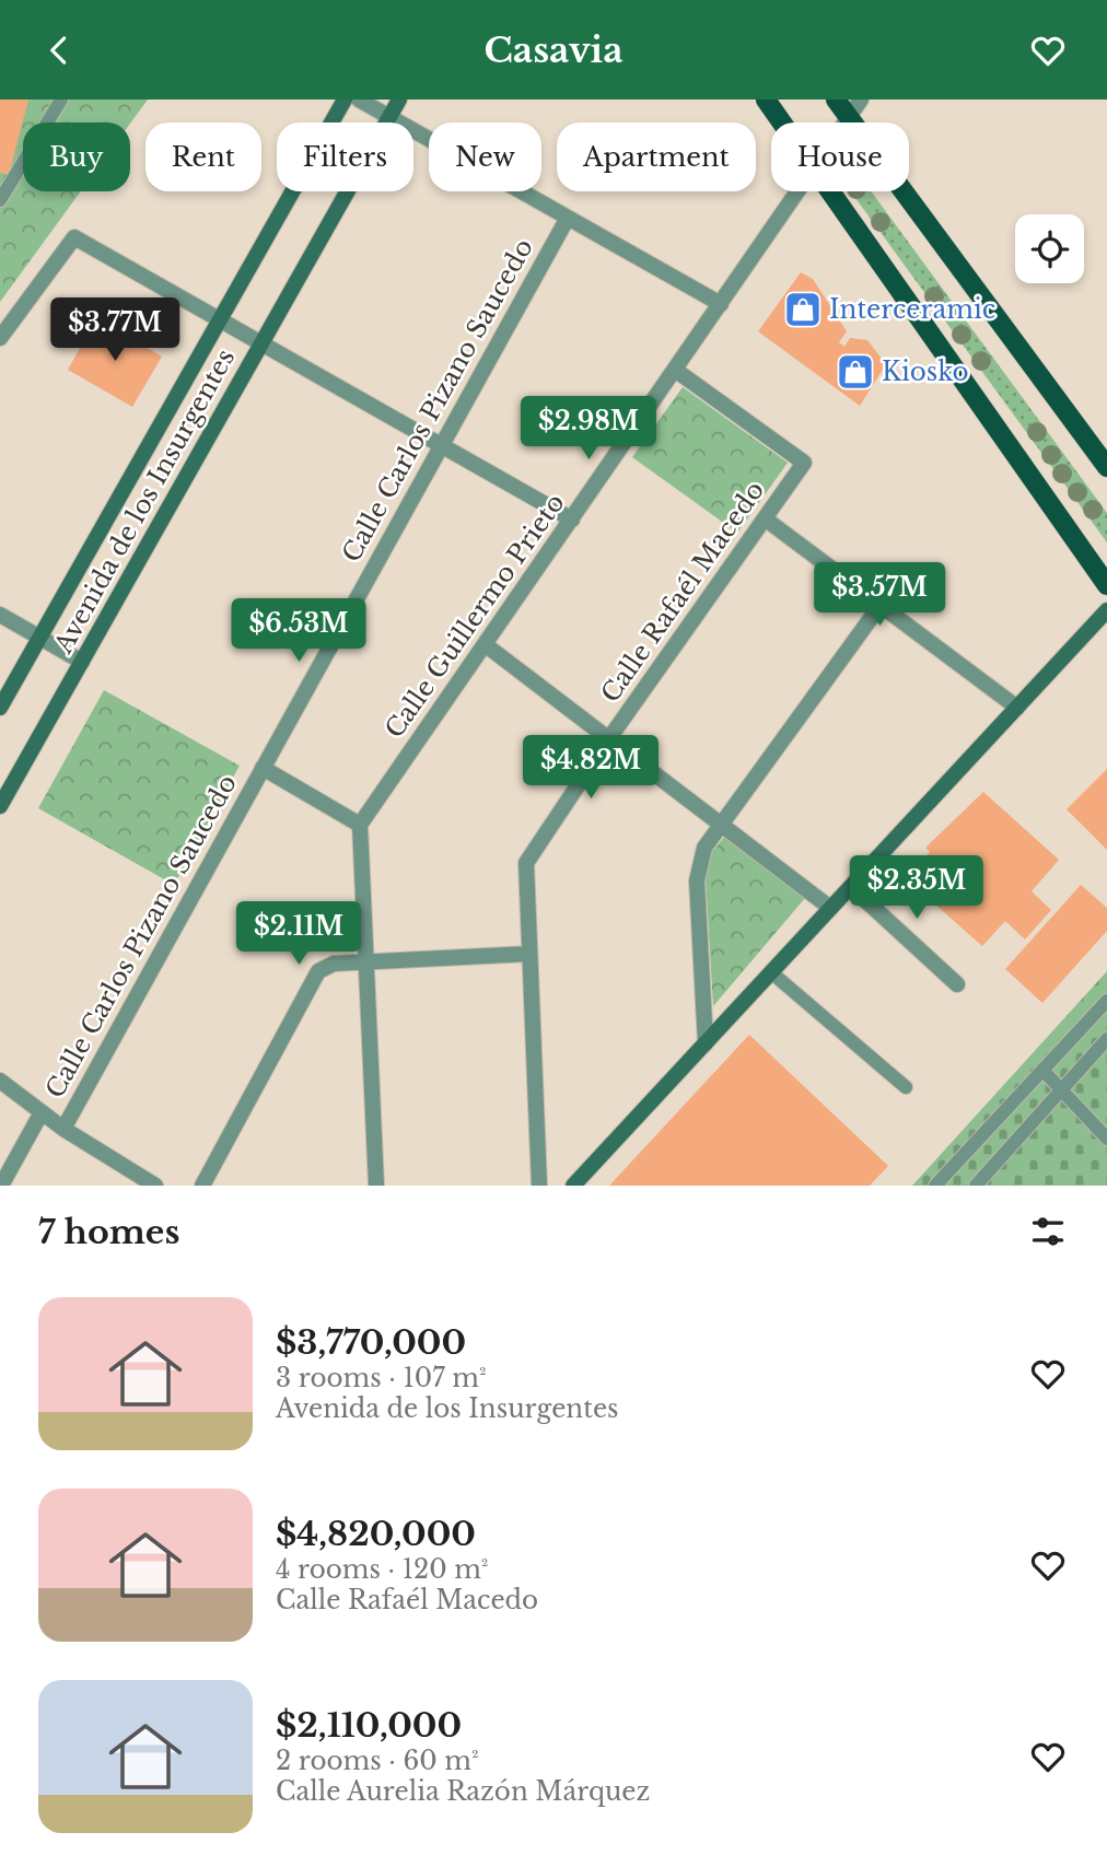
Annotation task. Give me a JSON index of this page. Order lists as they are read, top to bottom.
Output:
{
  "streets": {
    "street": [
      "Calle Carlos Pizano Saucedo",
      "Avenida de los Insurgentes",
      "Calle Rafaél Macedo",
      "Calle Guillermo Prieto"
    ]
  },
  "crossings": [
    ["Calle Carlos Pizano Saucedo", "Calle Guillermo Prieto"],
    ["Calle Rafaél Macedo", "Calle Guillermo Prieto"]
  ],
  "places": {
    "shop": ["Interceramic", "Kiosko"]
  },
  "page": {
    "header": "Casavia",
    "chip": [
      "Buy",
      "Rent",
      "Filters",
      "New",
      "Apartment",
      "House"
    ],
    "price": [
      "$3.77M",
      "$2.98M",
      "$3.57M",
      "$6.53M",
      "$4.82M",
      "$2.35M",
      "$2.11M"
    ],
    "heading": "7 homes",
    "list": [
      {
        "name": "$3,770,000",
        "note": "3 rooms · 107 m² · Avenida de los Insurgentes"
      },
      {
        "name": "$4,820,000",
        "note": "4 rooms · 120 m² · Calle Rafaél Macedo"
      },
      {
        "name": "$2,110,000",
        "note": "2 rooms · 60 m² · Calle Aurelia Razón Márquez"
      }
    ]
  }
}
